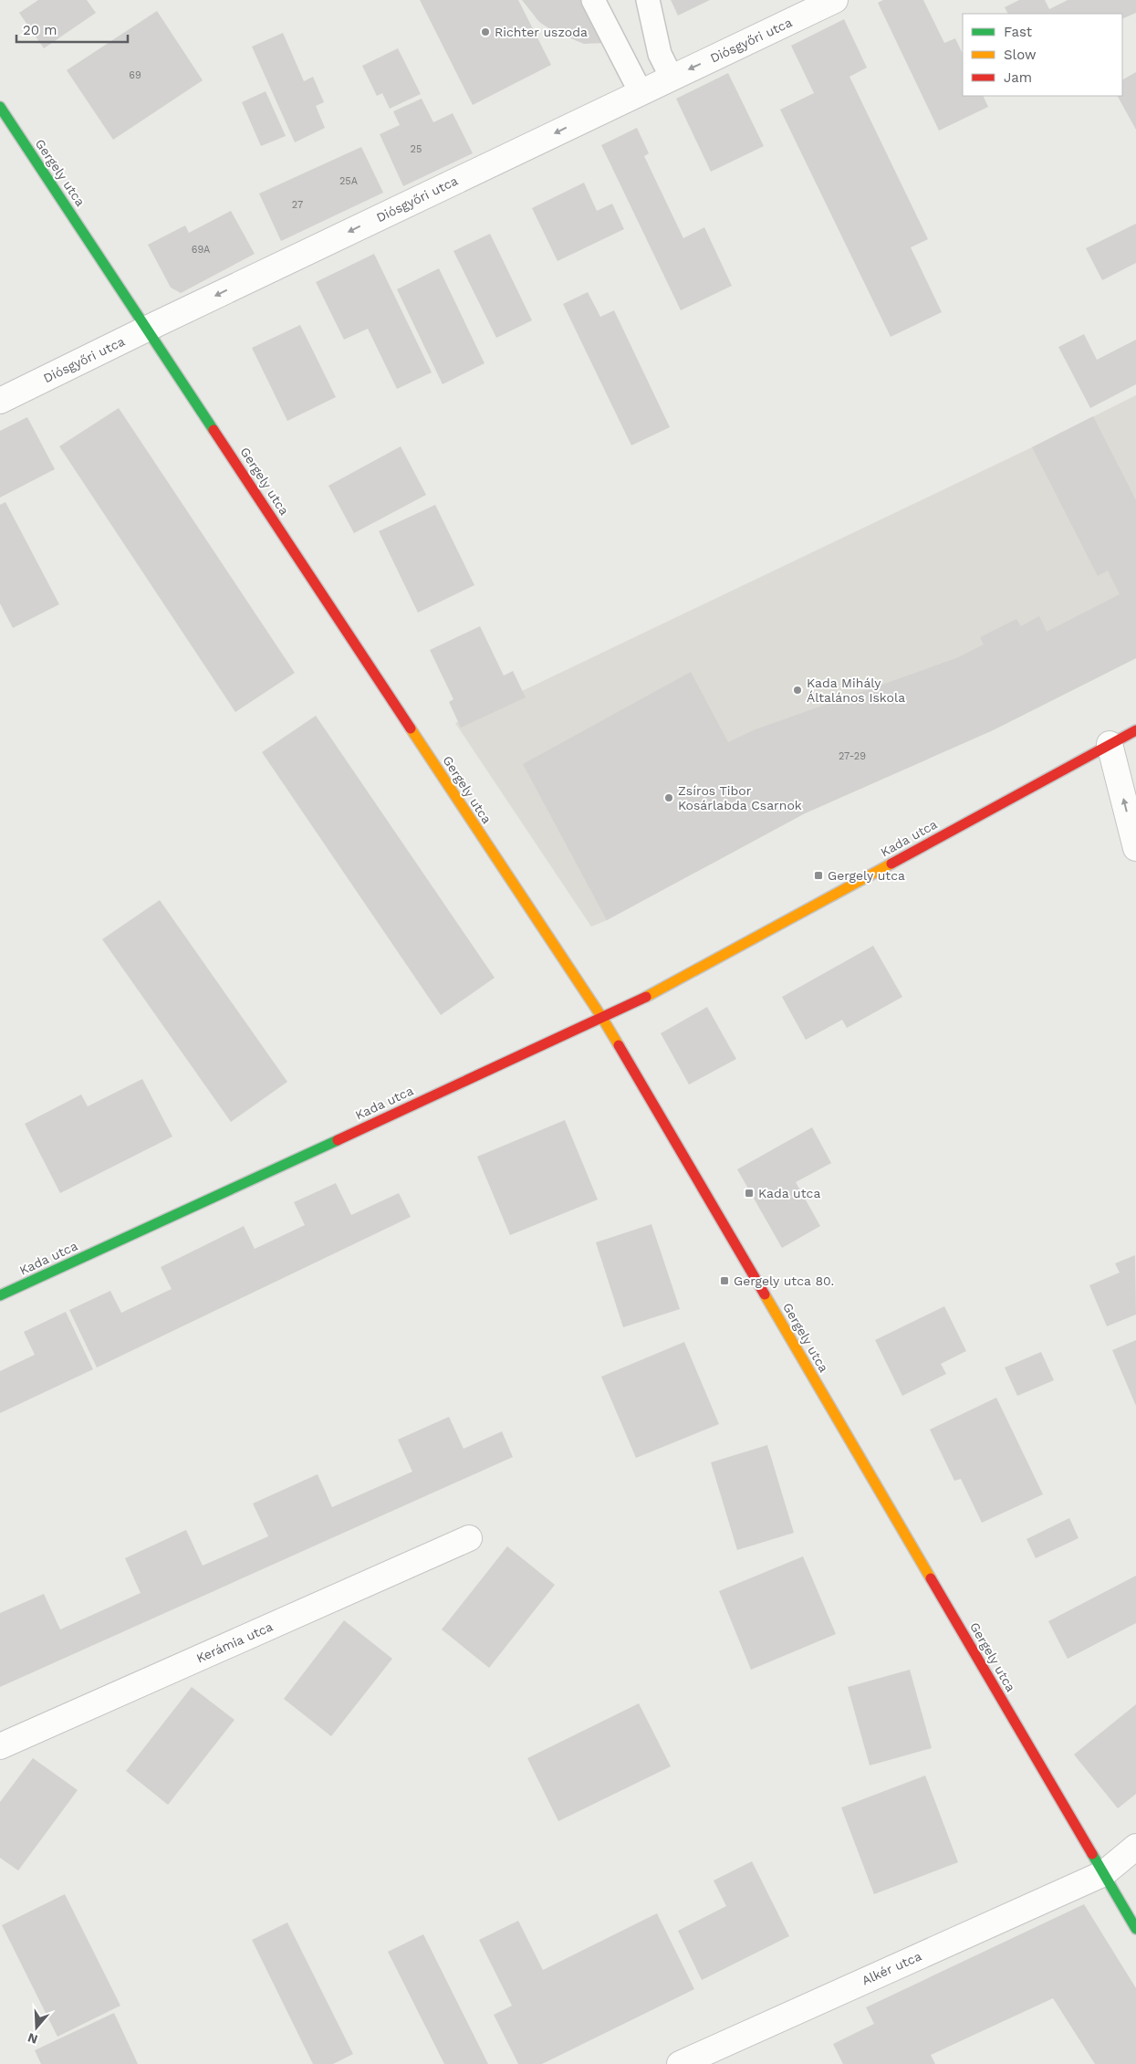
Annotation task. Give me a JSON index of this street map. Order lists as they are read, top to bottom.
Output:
{
  "streets": {
    "street": [
      "Diósgyőri utca",
      "Gergely utca",
      "Kada utca",
      "Kerámia utca",
      "Alkér utca"
    ]
  },
  "crossings": [
    ["Diósgyőri utca", "Gergely utca"],
    ["Gergely utca", "Kada utca"],
    ["Gergely utca", "Alkér utca"]
  ],
  "one_way": ["Diósgyőri utca"],
  "places": {
    "other": ["Richter uszoda", "Kada Mihály Általános Iskola", "Zsíros Tibor Kosárlabda Csarnok"],
    "transit": ["Gergely utca", "Kada utca", "Gergely utca 80."]
  },
  "house_numbers": [
    "69",
    "25",
    "25A",
    "27",
    "69A",
    "27-29"
  ],
  "legend": ["Fast", "Slow", "Jam"],
  "scale_bar": "20 m",
  "north": "bottom"
}
